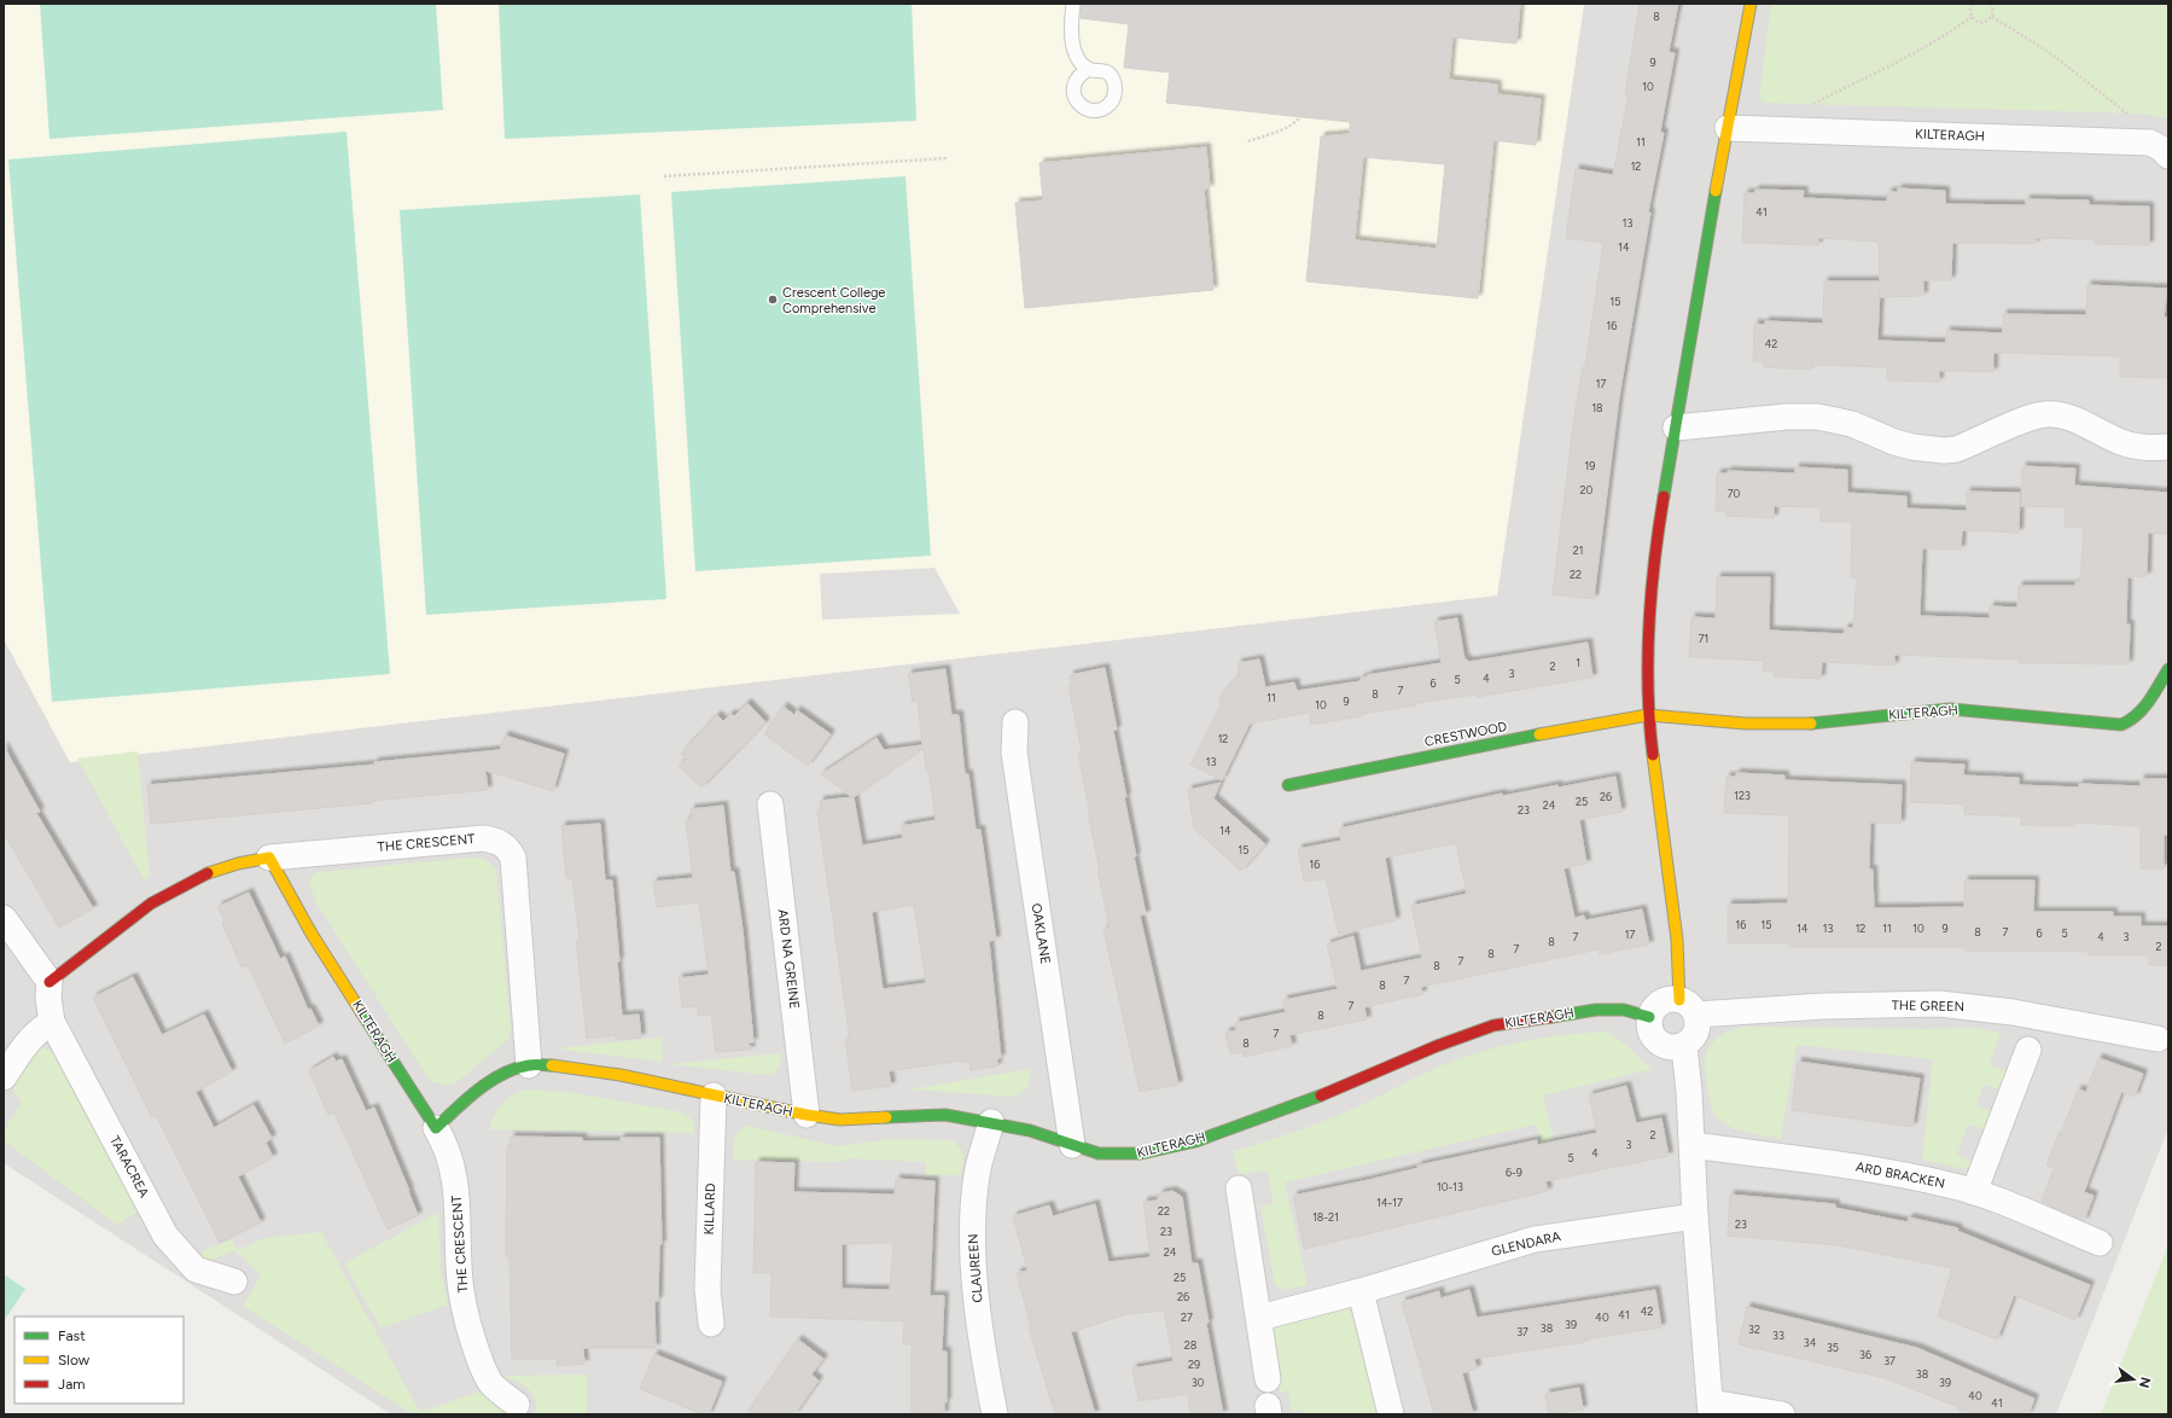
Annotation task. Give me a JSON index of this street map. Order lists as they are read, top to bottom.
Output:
{
  "streets": {
    "street": [
      "KILTERAGH",
      "CRESTWOOD",
      "THE CRESCENT",
      "OAKLANE",
      "ARD NA GREINE",
      "THE GREEN",
      "TARACREA",
      "ARD BRACKEN",
      "KILLARD",
      "GLENDARA",
      "CLAUREEN"
    ]
  },
  "crossings": [
    ["KILTERAGH", "CRESTWOOD"],
    ["KILTERAGH", "THE CRESCENT"],
    ["KILTERAGH", "OAKLANE"],
    ["KILTERAGH", "ARD NA GREINE"],
    ["KILTERAGH", "THE GREEN"],
    ["KILTERAGH", "KILLARD"],
    ["KILTERAGH", "CLAUREEN"]
  ],
  "places": ["Crescent College Comprehensive"],
  "house_numbers": [
    "8",
    "9",
    "10",
    "11",
    "12",
    "41",
    "13",
    "14",
    "15",
    "16",
    "42",
    "17",
    "18",
    "19",
    "20",
    "70",
    "21",
    "22",
    "71",
    "1",
    "2",
    "3",
    "4",
    "5",
    "6",
    "7",
    "8",
    "11",
    "9",
    "10",
    "12",
    "13",
    "123",
    "26",
    "25",
    "24",
    "23",
    "14",
    "15",
    "16",
    "16",
    "15",
    "14",
    "13",
    "12",
    "11",
    "10",
    "9",
    "8",
    "7",
    "6",
    "5",
    "17",
    "7",
    "4",
    "3",
    "8",
    "2",
    "7",
    "8",
    "7",
    "8",
    "7",
    "8",
    "7",
    "8",
    "7",
    "8",
    "2",
    "3",
    "4",
    "5",
    "6-9",
    "10-13",
    "14-17",
    "22",
    "18-21",
    "23",
    "23",
    "24",
    "25",
    "26",
    "42",
    "41",
    "27",
    "40",
    "39",
    "38",
    "32",
    "37",
    "33",
    "34",
    "28",
    "35",
    "36",
    "37",
    "29",
    "38",
    "30",
    "39",
    "40",
    "41"
  ],
  "legend": ["Fast", "Slow", "Jam"],
  "north": "right"
}
